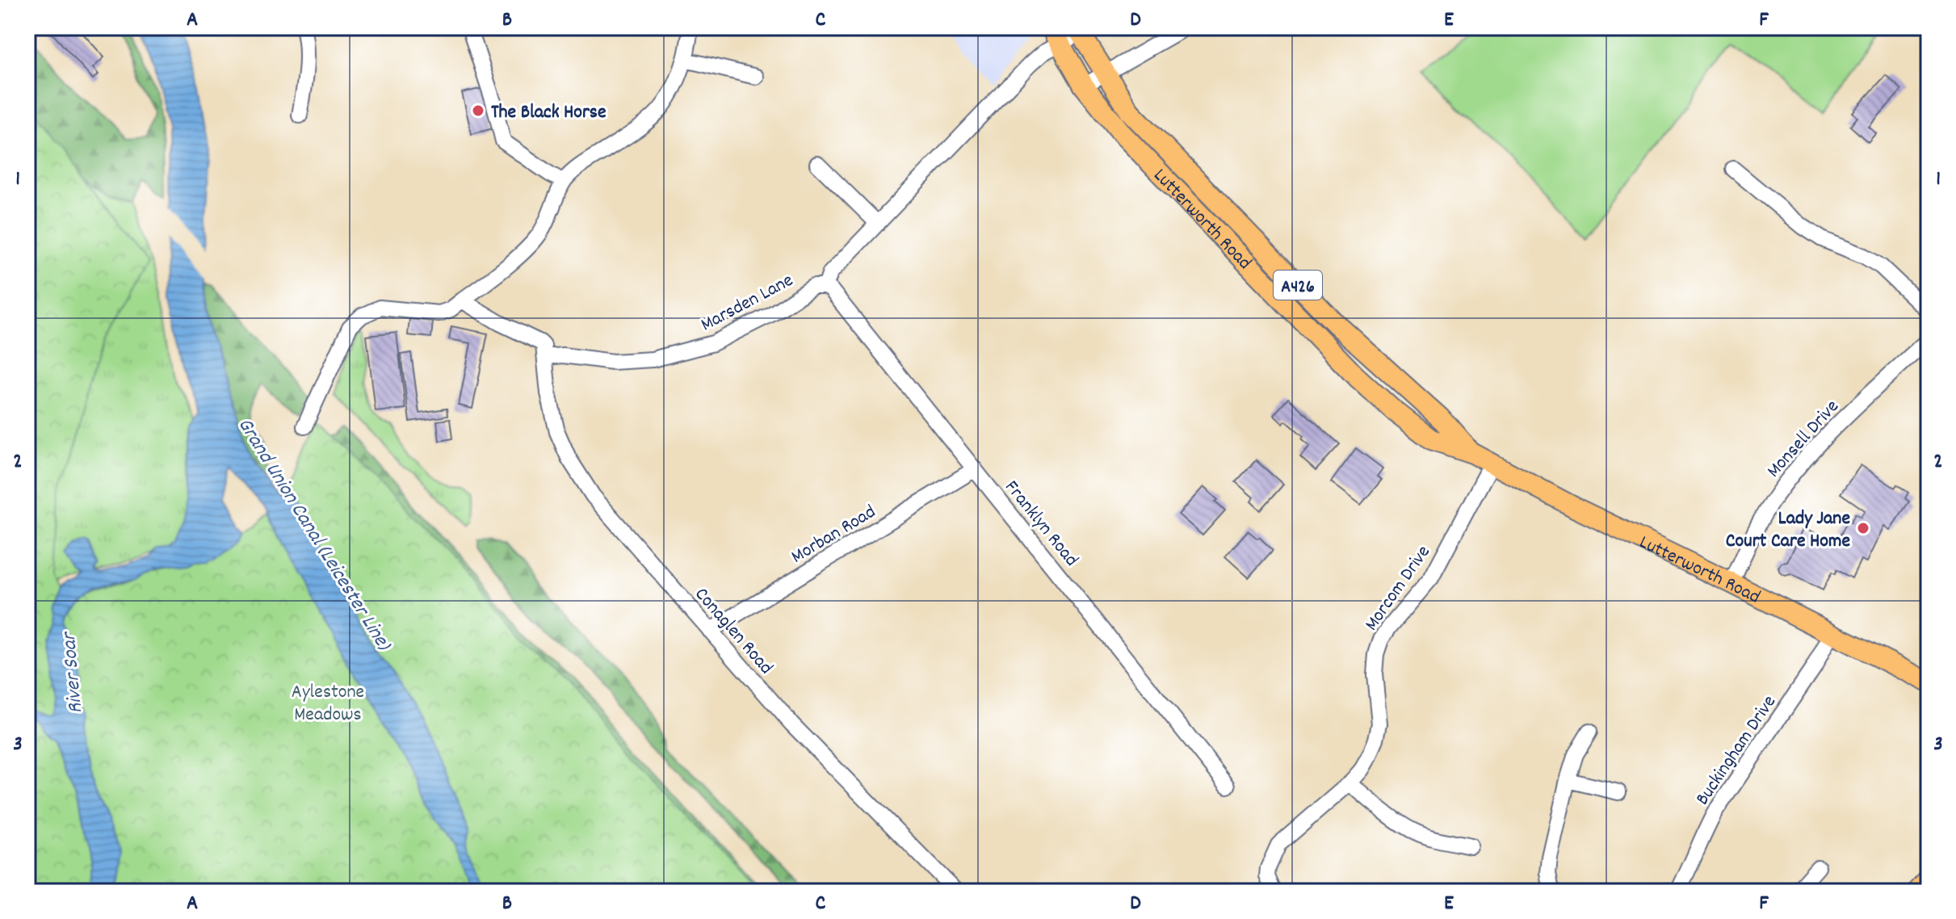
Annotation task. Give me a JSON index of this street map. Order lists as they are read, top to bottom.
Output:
{
  "streets": {
    "main road": ["Lutterworth Road", "A426"],
    "street": [
      "Marsden Lane",
      "Monsell Drive",
      "Franklyn Road",
      "Morban Road",
      "Morcom Drive",
      "Conaglen Road",
      "Buckingham Drive"
    ]
  },
  "crossings": [
    ["Lutterworth Road", "Marsden Lane"],
    ["Lutterworth Road", "Monsell Drive"],
    ["Lutterworth Road", "Morcom Drive"],
    ["Lutterworth Road", "Buckingham Drive"],
    ["Marsden Lane", "Franklyn Road"],
    ["Marsden Lane", "Conaglen Road"],
    ["Franklyn Road", "Morban Road"],
    ["Morban Road", "Conaglen Road"]
  ],
  "water": ["Grand Union Canal (Leicester Line)", "River Soar"],
  "parks": ["Aylestone Meadows"],
  "places": ["The Black Horse", "Lady Jane Court Care Home"],
  "grid": {
    "columns": [
      "A",
      "B",
      "C",
      "D",
      "E",
      "F"
    ],
    "rows": ["1", "2", "3"]
  }
}
